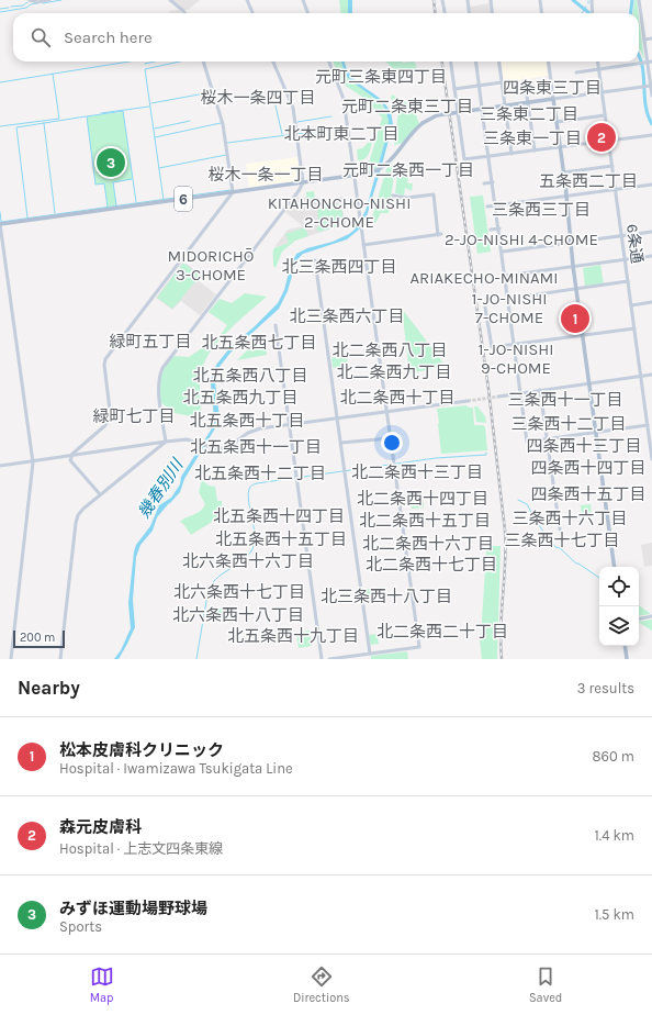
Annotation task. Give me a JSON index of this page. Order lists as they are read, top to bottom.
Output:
{
  "streets": {
    "main road": ["6"],
    "street": ["6条通"]
  },
  "districts": [
    "元町三条東四丁目",
    "四条東三丁目",
    "桜木一条四丁目",
    "元町二条東三丁目",
    "三条東二丁目",
    "北本町東二丁目",
    "三条東一丁目",
    "元町二条西一丁目",
    "桜木一条一丁目",
    "五条西二丁目",
    "KITAHONCHO-NISHI 2-CHOME",
    "三条西三丁目",
    "2-JO-NISHI 4-CHOME",
    "MIDORICHŌ 3-CHOME",
    "北三条西四丁目",
    "ARIAKECHO-MINAMI",
    "1-JO-NISHI 7-CHOME",
    "北三条西六丁目",
    "緑町五丁目",
    "北五条西七丁目",
    "1-JO-NISHI 9-CHOME",
    "北二条西八丁目",
    "北二条西九丁目",
    "北五条西八丁目",
    "北五条西九丁目",
    "北二条西十丁目",
    "三条西十一丁目",
    "緑町七丁目",
    "北五条西十丁目",
    "三条西十二丁目",
    "四条西十三丁目",
    "北五条西十一丁目",
    "四条西十四丁目",
    "北二条西十三丁目",
    "北五条西十二丁目",
    "四条西十五丁目",
    "北二条西十四丁目",
    "北五条西十四丁目",
    "三条西十六丁目",
    "北二条西十五丁目",
    "北五条西十五丁目",
    "三条西十七丁目",
    "北二条西十六丁目",
    "北六条西十六丁目",
    "北二条西十七丁目",
    "北六条西十七丁目",
    "北三条西十八丁目",
    "北六条西十八丁目",
    "北二条西二十丁目",
    "北五条西十九丁目"
  ],
  "water": ["幾春別川"],
  "scale_bar": "200 m",
  "page": {
    "search": "Search here",
    "pins": ["2", "3", "1"],
    "scale": "200 m",
    "heading": ["Nearby", "3 results"],
    "list": [
      {
        "mark": "1",
        "name": "松本皮膚科クリニック",
        "note": "Hospital · Iwamizawa Tsukigata Line",
        "value": "860 m"
      },
      {
        "mark": "2",
        "name": "森元皮膚科",
        "note": "Hospital · 上志文四条東線",
        "value": "1.4 km"
      },
      {
        "mark": "3",
        "name": "みずほ運動場野球場",
        "note": "Sports",
        "value": "1.5 km"
      }
    ],
    "nav": ["Map", "Directions", "Saved"]
  }
}
